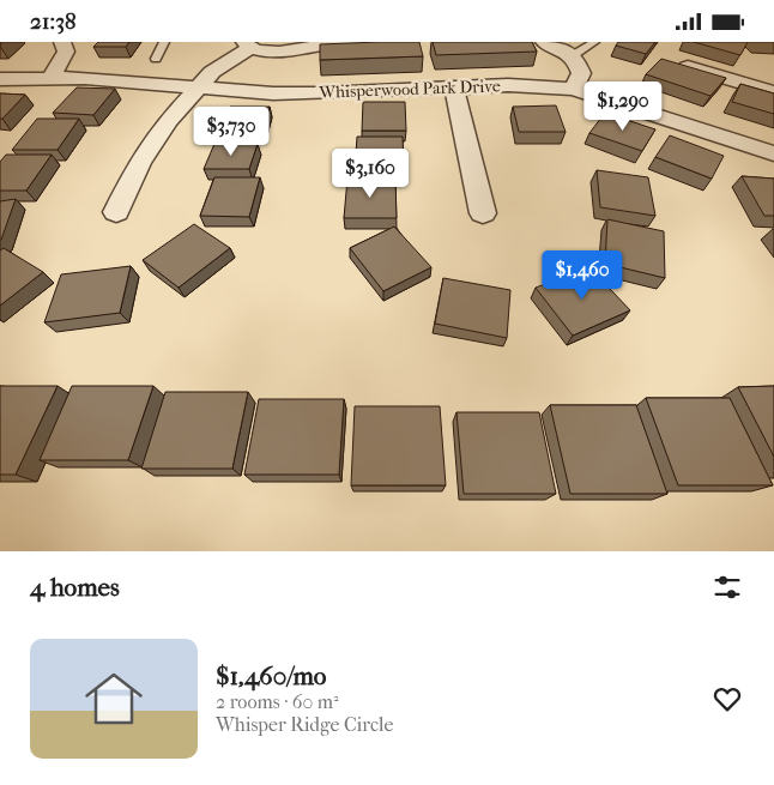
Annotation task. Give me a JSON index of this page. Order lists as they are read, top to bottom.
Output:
{
  "streets": {
    "street": ["Whisperwood Park Drive"]
  },
  "page": {
    "status": "21:38",
    "price": [
      "$1,290",
      "$3,730",
      "$3,160",
      "$1,460"
    ],
    "heading": "4 homes",
    "list": [
      {
        "name": "$1,460/mo",
        "note": "2 rooms · 60 m² · Whisper Ridge Circle"
      }
    ]
  }
}
